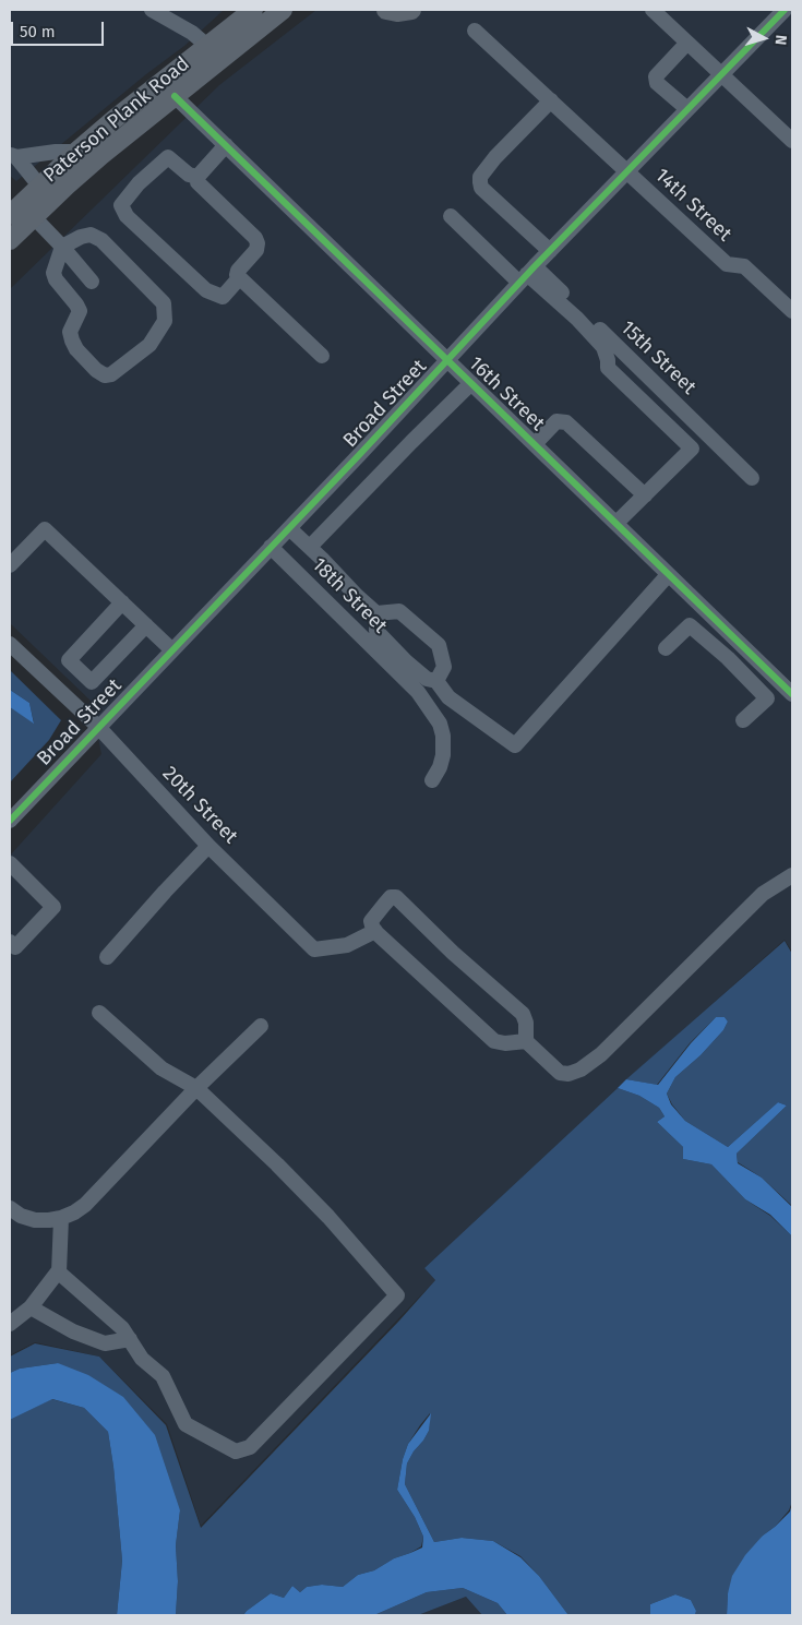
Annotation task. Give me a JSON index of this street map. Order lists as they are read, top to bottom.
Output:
{
  "streets": {
    "main road": ["Paterson Plank Road"],
    "street": [
      "14th Street",
      "15th Street",
      "16th Street",
      "Broad Street",
      "18th Street",
      "20th Street"
    ]
  },
  "crossings": [
    ["Paterson Plank Road", "16th Street"],
    ["14th Street", "Broad Street"],
    ["15th Street", "Broad Street"],
    ["16th Street", "Broad Street"],
    ["Broad Street", "18th Street"],
    ["Broad Street", "20th Street"]
  ],
  "scale_bar": "50 m",
  "north": "right"
}
